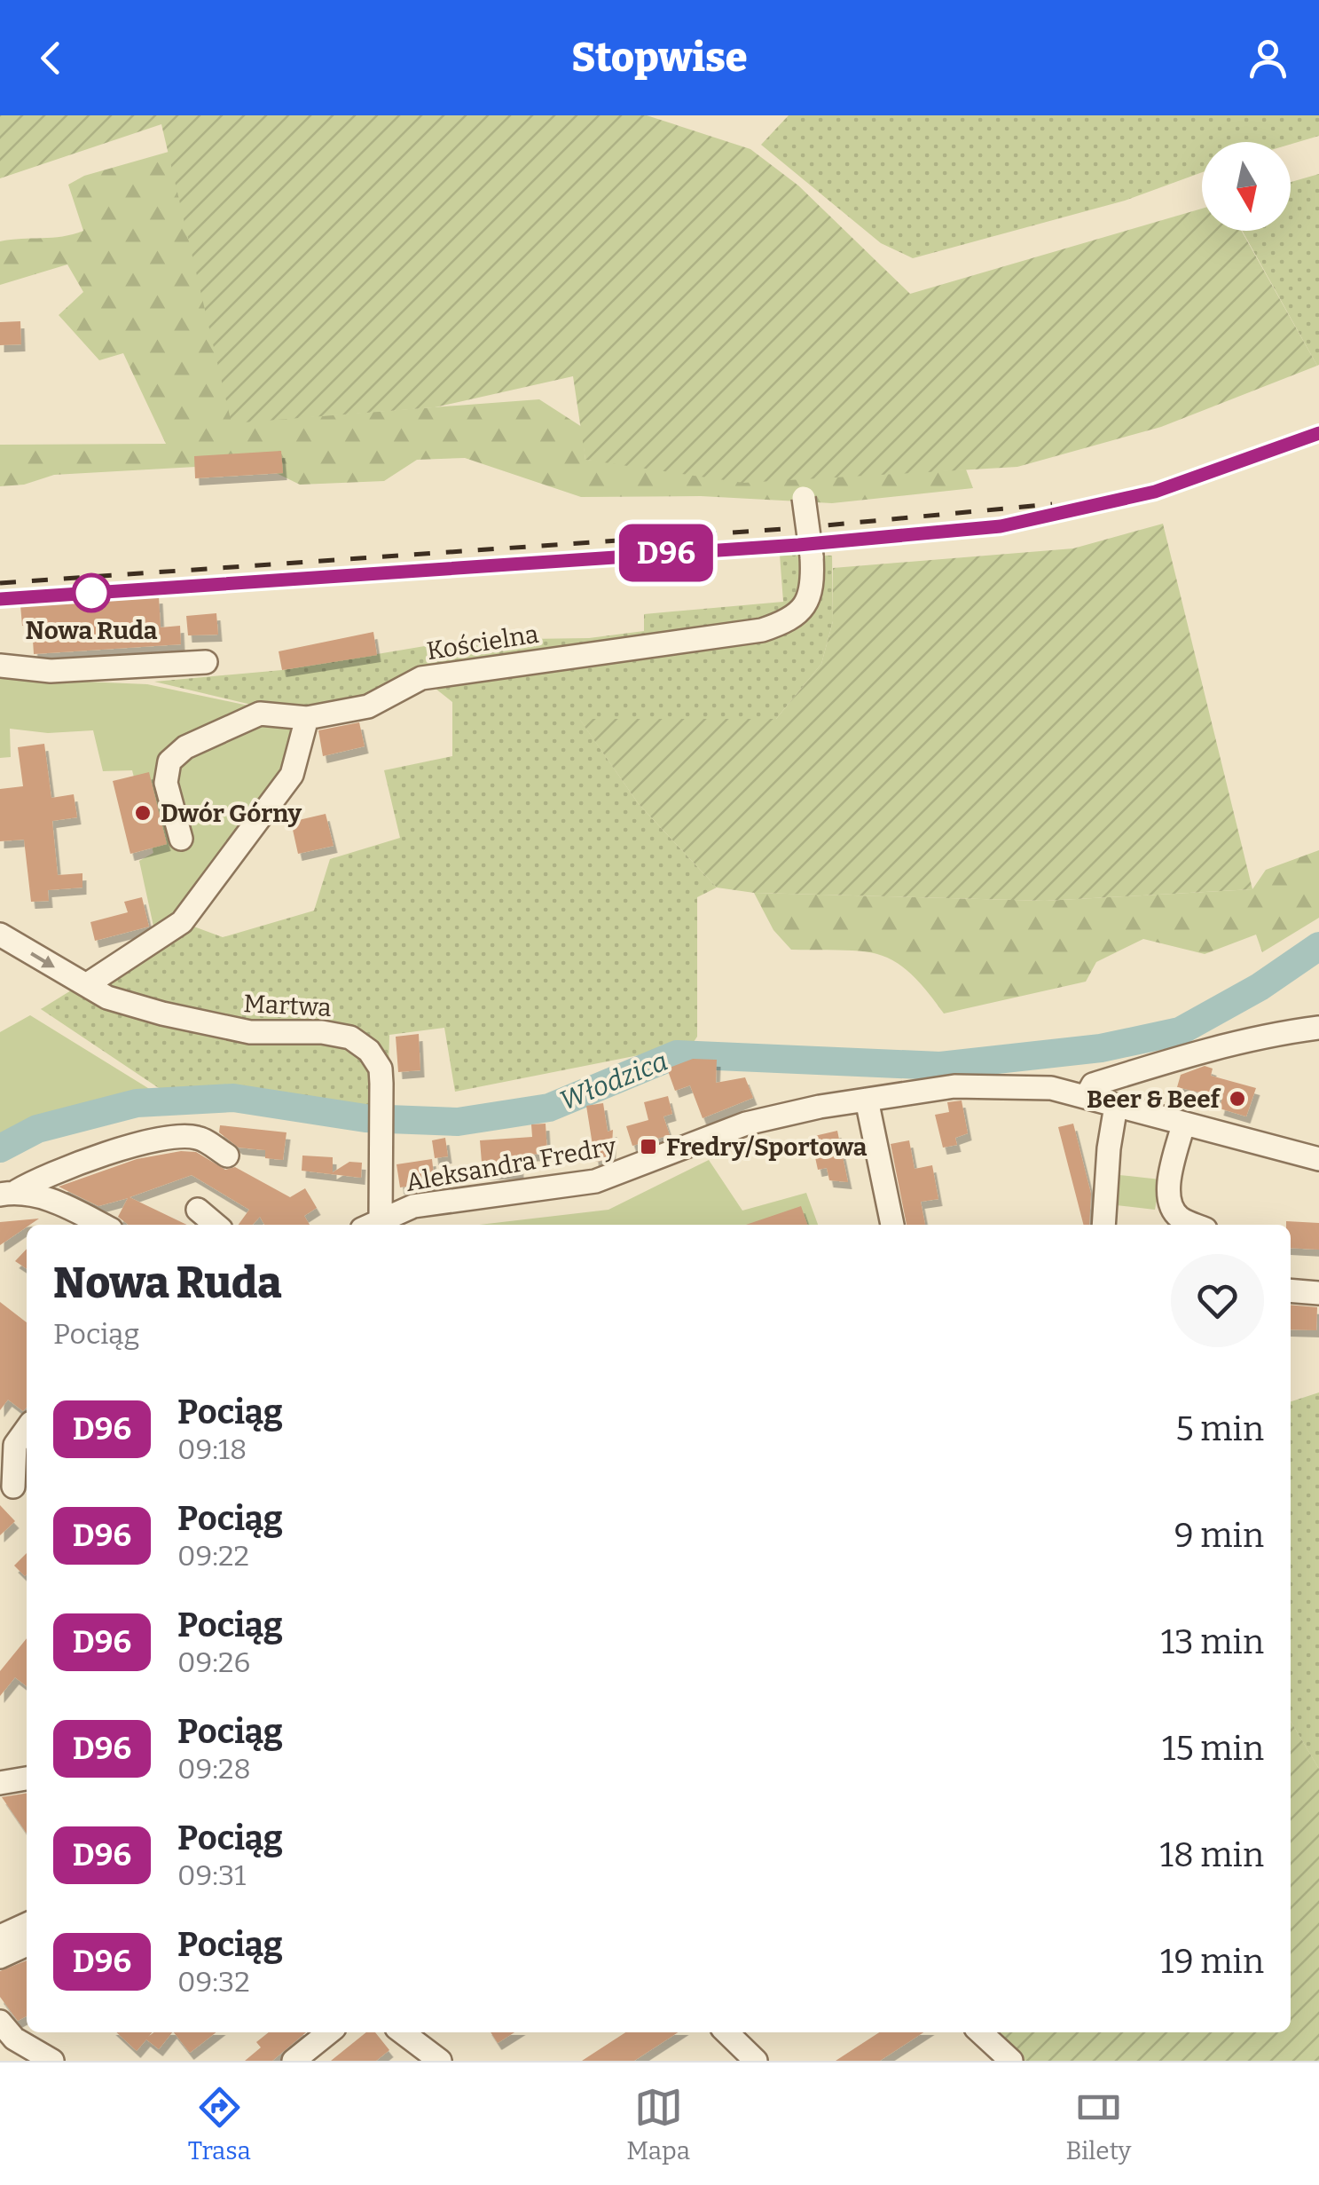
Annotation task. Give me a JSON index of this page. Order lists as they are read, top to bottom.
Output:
{
  "streets": {
    "street": ["Kościelna", "Martwa", "Aleksandra Fredry"]
  },
  "crossings": [
    ["Martwa", "Aleksandra Fredry"]
  ],
  "water": ["Włodzica"],
  "places": {
    "other": ["Nowa Ruda", "Dwór Górny", "Beer & Beef"],
    "transit": ["Fredry/Sportowa"]
  },
  "north": "bottom",
  "page": {
    "header": "Stopwise",
    "on_map": "D96",
    "heading": ["Nowa Ruda", "Pociąg"],
    "list": [
      {
        "mark": "D96",
        "name": "Pociąg",
        "note": "09:18",
        "value": "5 min"
      },
      {
        "mark": "D96",
        "name": "Pociąg",
        "note": "09:22",
        "value": "9 min"
      },
      {
        "mark": "D96",
        "name": "Pociąg",
        "note": "09:26",
        "value": "13 min"
      },
      {
        "mark": "D96",
        "name": "Pociąg",
        "note": "09:28",
        "value": "15 min"
      },
      {
        "mark": "D96",
        "name": "Pociąg",
        "note": "09:31",
        "value": "18 min"
      },
      {
        "mark": "D96",
        "name": "Pociąg",
        "note": "09:32",
        "value": "19 min"
      }
    ],
    "tabs": ["Trasa", "Mapa", "Bilety"]
  }
}
